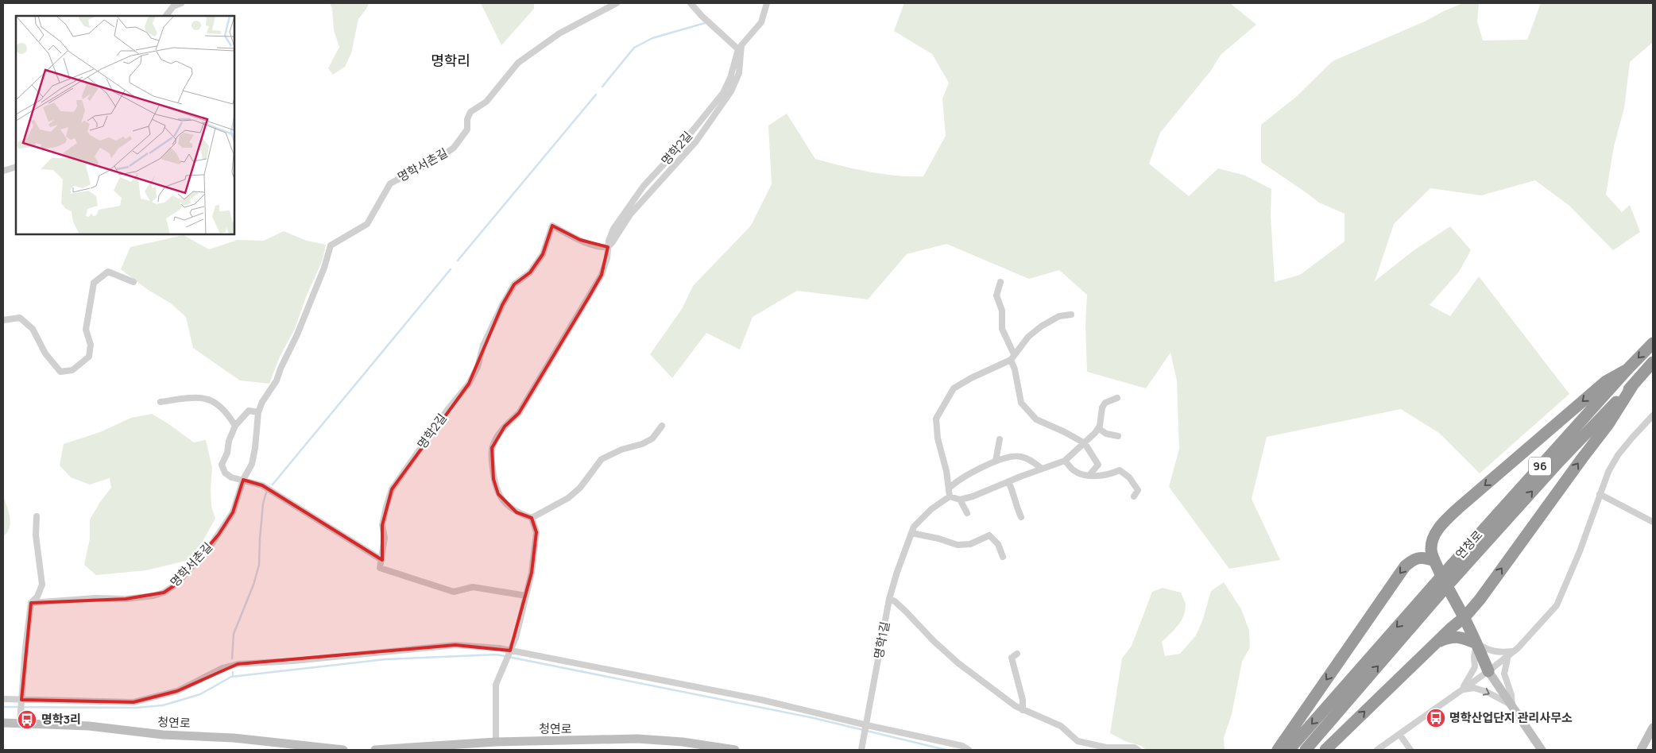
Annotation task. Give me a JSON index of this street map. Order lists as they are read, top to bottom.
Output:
{
  "streets": {
    "highway": ["96", "연청로"],
    "main road": ["청연로"],
    "street": ["명학2길", "명학서촌길", "명학1길"]
  },
  "districts": ["명학리"],
  "places": {
    "bus stop": ["명학산업단지 관리사무소", "명학3리"]
  }
}
